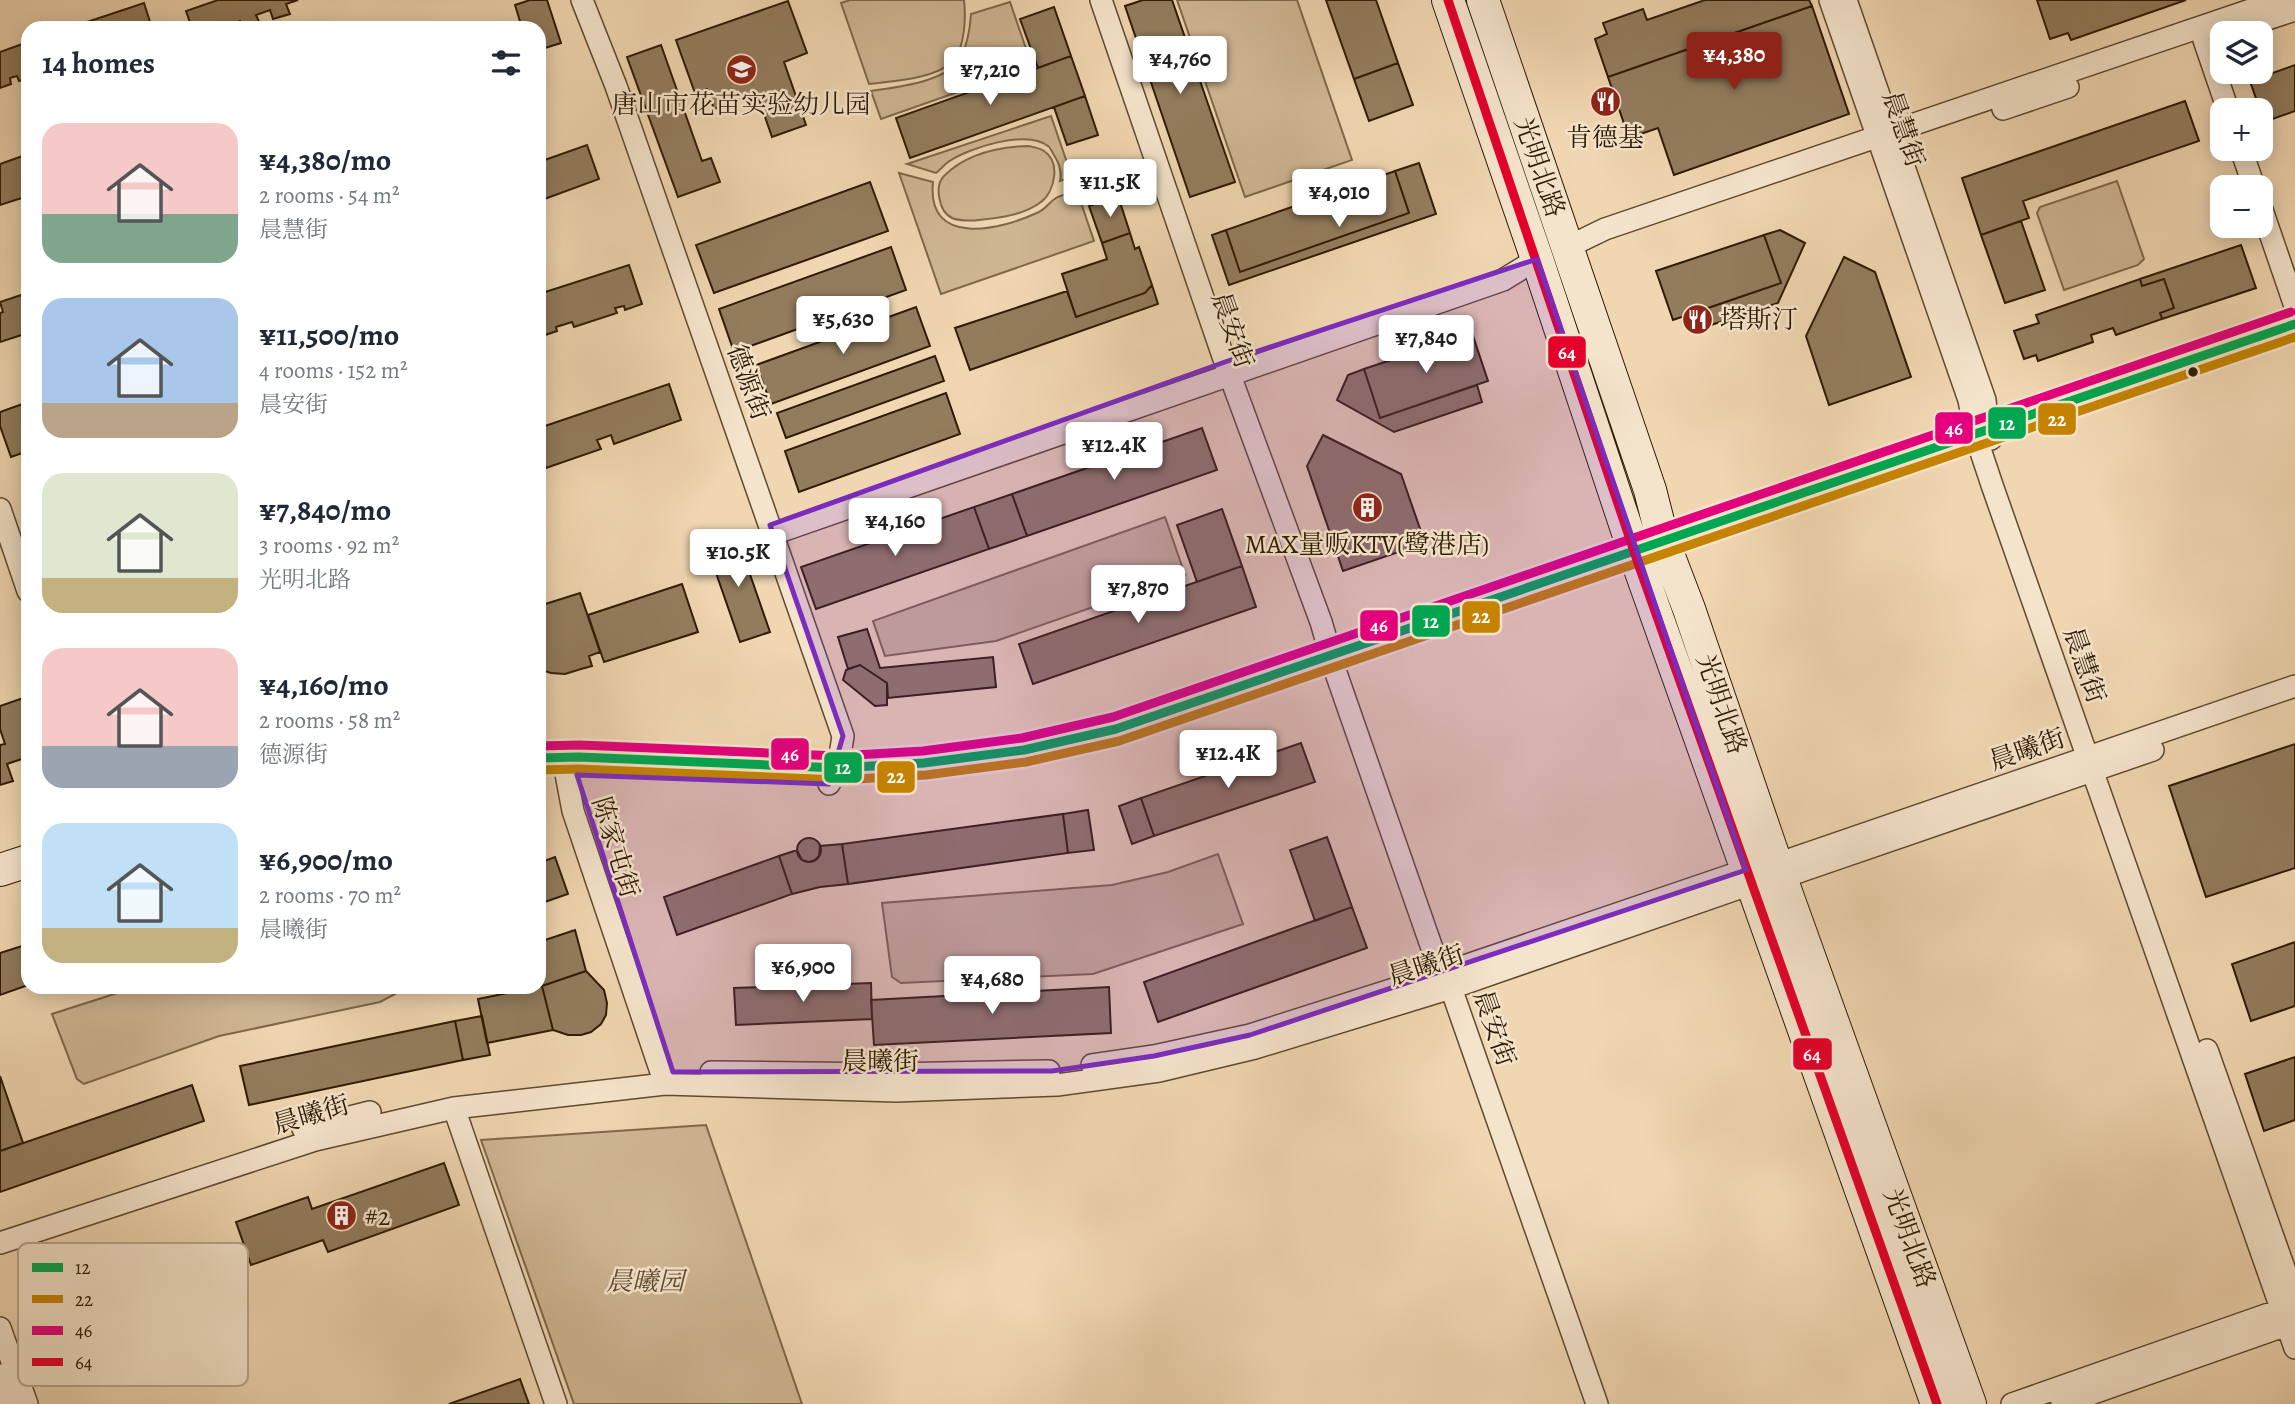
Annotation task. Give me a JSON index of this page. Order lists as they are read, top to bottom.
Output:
{
  "streets": {
    "main road": ["光明北路"],
    "street": [
      "晨慧街",
      "晨安街",
      "德源街",
      "晨曦街",
      "陈家屯街"
    ]
  },
  "crossings": [
    ["晨慧街", "晨曦街"],
    ["光明北路", "晨曦街"],
    ["晨安街", "晨曦街"],
    ["晨曦街", "陈家屯街"]
  ],
  "parks": ["晨曦园"],
  "places": {
    "school or university": ["唐山市花苗实验幼儿园"],
    "restaurant": ["肯德基", "塔斯汀"],
    "building": ["MAX量贩KTV(鹭港店)", "#2"]
  },
  "lines": [
    "transit line 64",
    "transit line 46",
    "transit line 12",
    "transit line 22"
  ],
  "legend": [
    "12",
    "22",
    "46",
    "64"
  ],
  "page": {
    "map_buttons": ["+", "−"],
    "heading": "14 homes",
    "price": [
      "¥4,380",
      "¥4,760",
      "¥7,210",
      "¥11.5K",
      "¥4,010",
      "¥5,630",
      "¥7,840",
      "¥12.4K",
      "¥4,160",
      "¥10.5K",
      "¥7,870",
      "¥12.4K",
      "¥6,900",
      "¥4,680"
    ],
    "list": [
      {
        "name": "¥4,380/mo",
        "note": "2 rooms · 54 m² · 晨慧街"
      },
      {
        "name": "¥11,500/mo",
        "note": "4 rooms · 152 m² · 晨安街"
      },
      {
        "name": "¥7,840/mo",
        "note": "3 rooms · 92 m² · 光明北路"
      },
      {
        "name": "¥4,160/mo",
        "note": "2 rooms · 58 m² · 德源街"
      },
      {
        "name": "¥6,900/mo",
        "note": "2 rooms · 70 m² · 晨曦街"
      }
    ]
  }
}
